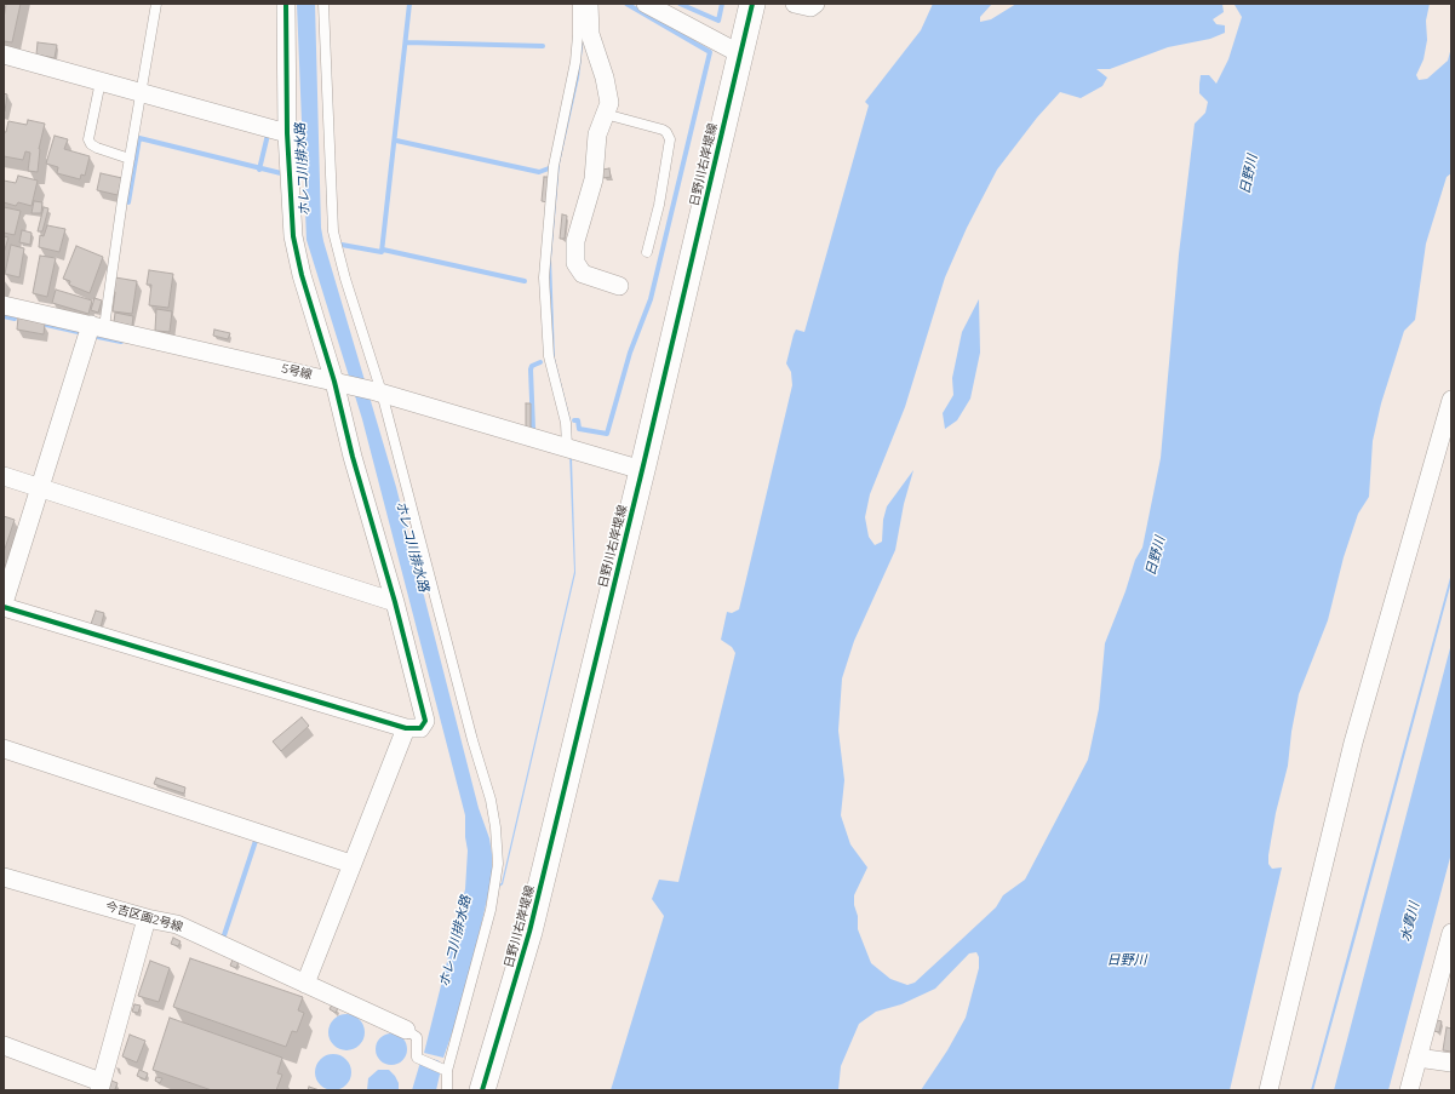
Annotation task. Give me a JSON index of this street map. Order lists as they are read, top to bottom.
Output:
{
  "streets": {
    "street": ["日野川右岸堤線", "5号線", "今吉区画2号線"]
  },
  "crossings": [
    ["日野川右岸堤線", "5号線"]
  ],
  "water": ["ホレコ川排水路", "日野川", "水貫川"]
}
